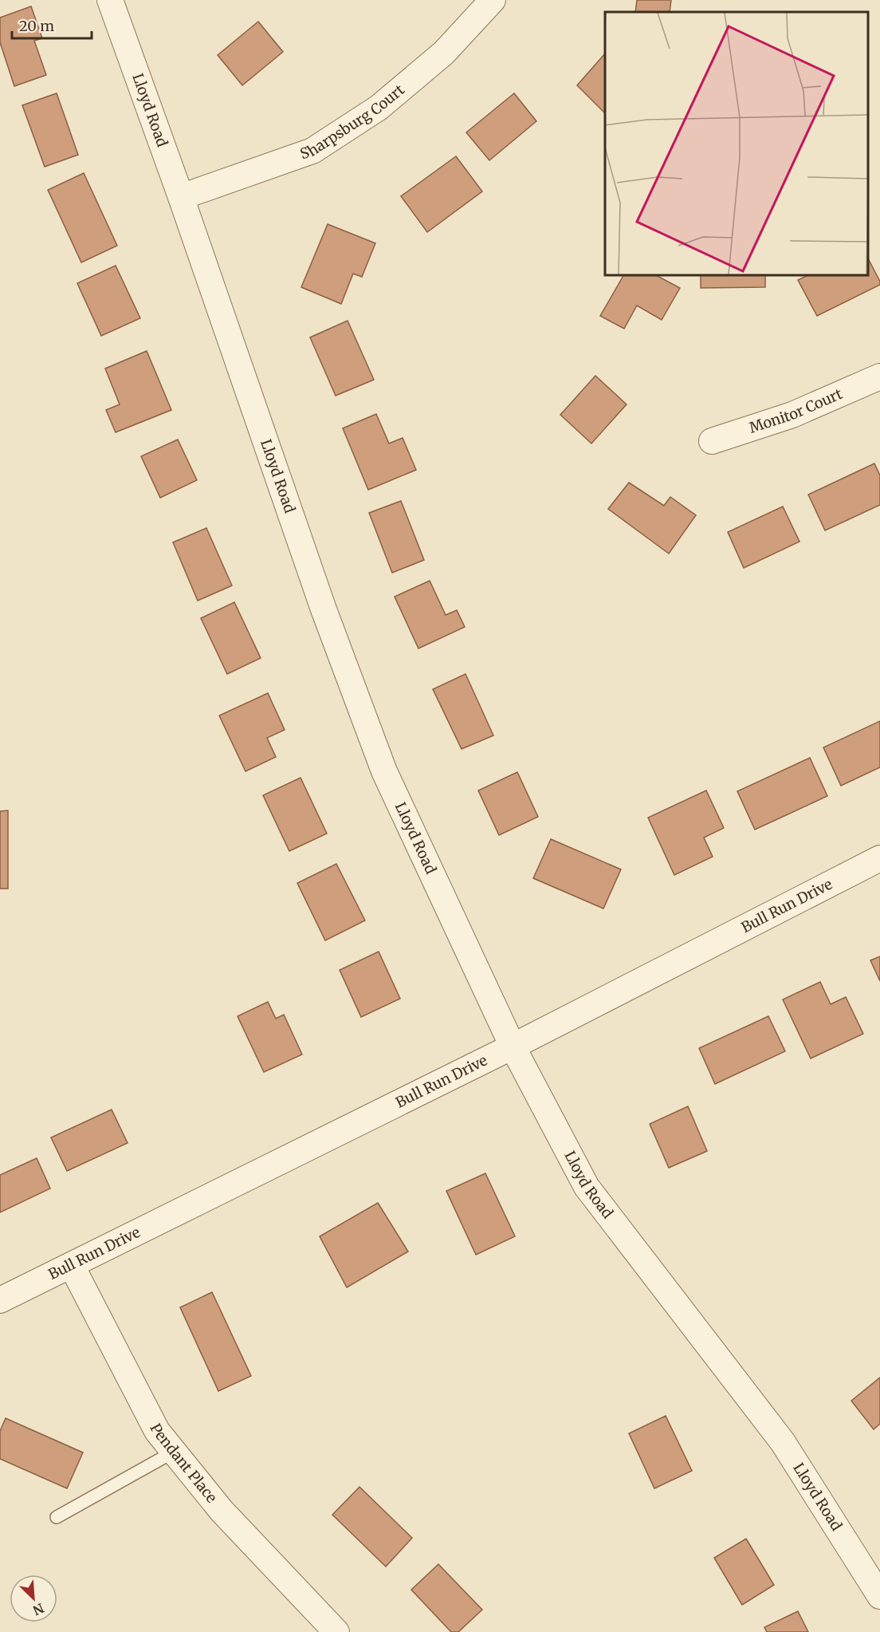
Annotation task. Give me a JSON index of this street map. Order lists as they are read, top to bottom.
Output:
{
  "streets": {
    "street": [
      "Lloyd Road",
      "Sharpsburg Court",
      "Monitor Court",
      "Bull Run Drive",
      "Pendant Place"
    ]
  },
  "crossings": [
    ["Lloyd Road", "Sharpsburg Court"],
    ["Lloyd Road", "Bull Run Drive"],
    ["Bull Run Drive", "Pendant Place"]
  ],
  "scale_bar": "20 m",
  "north": "bottom right"
}
